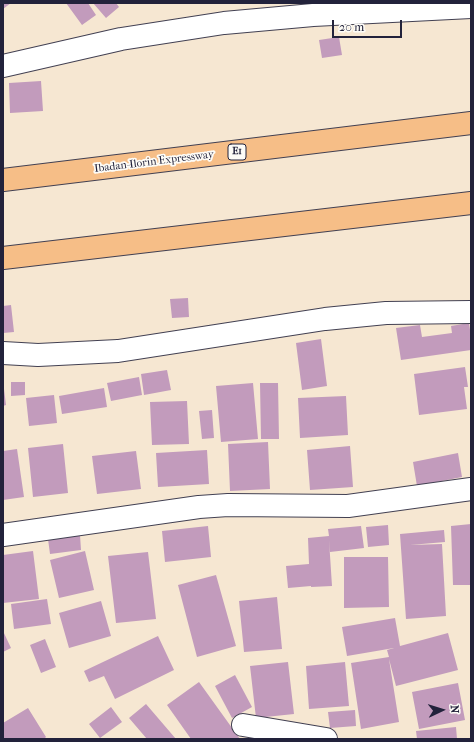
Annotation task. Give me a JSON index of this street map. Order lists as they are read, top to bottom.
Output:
{
  "streets": {
    "highway": ["E1", "Ibadan-Ilorin Expressway"]
  },
  "scale_bar": "20 m",
  "north": "right"
}
